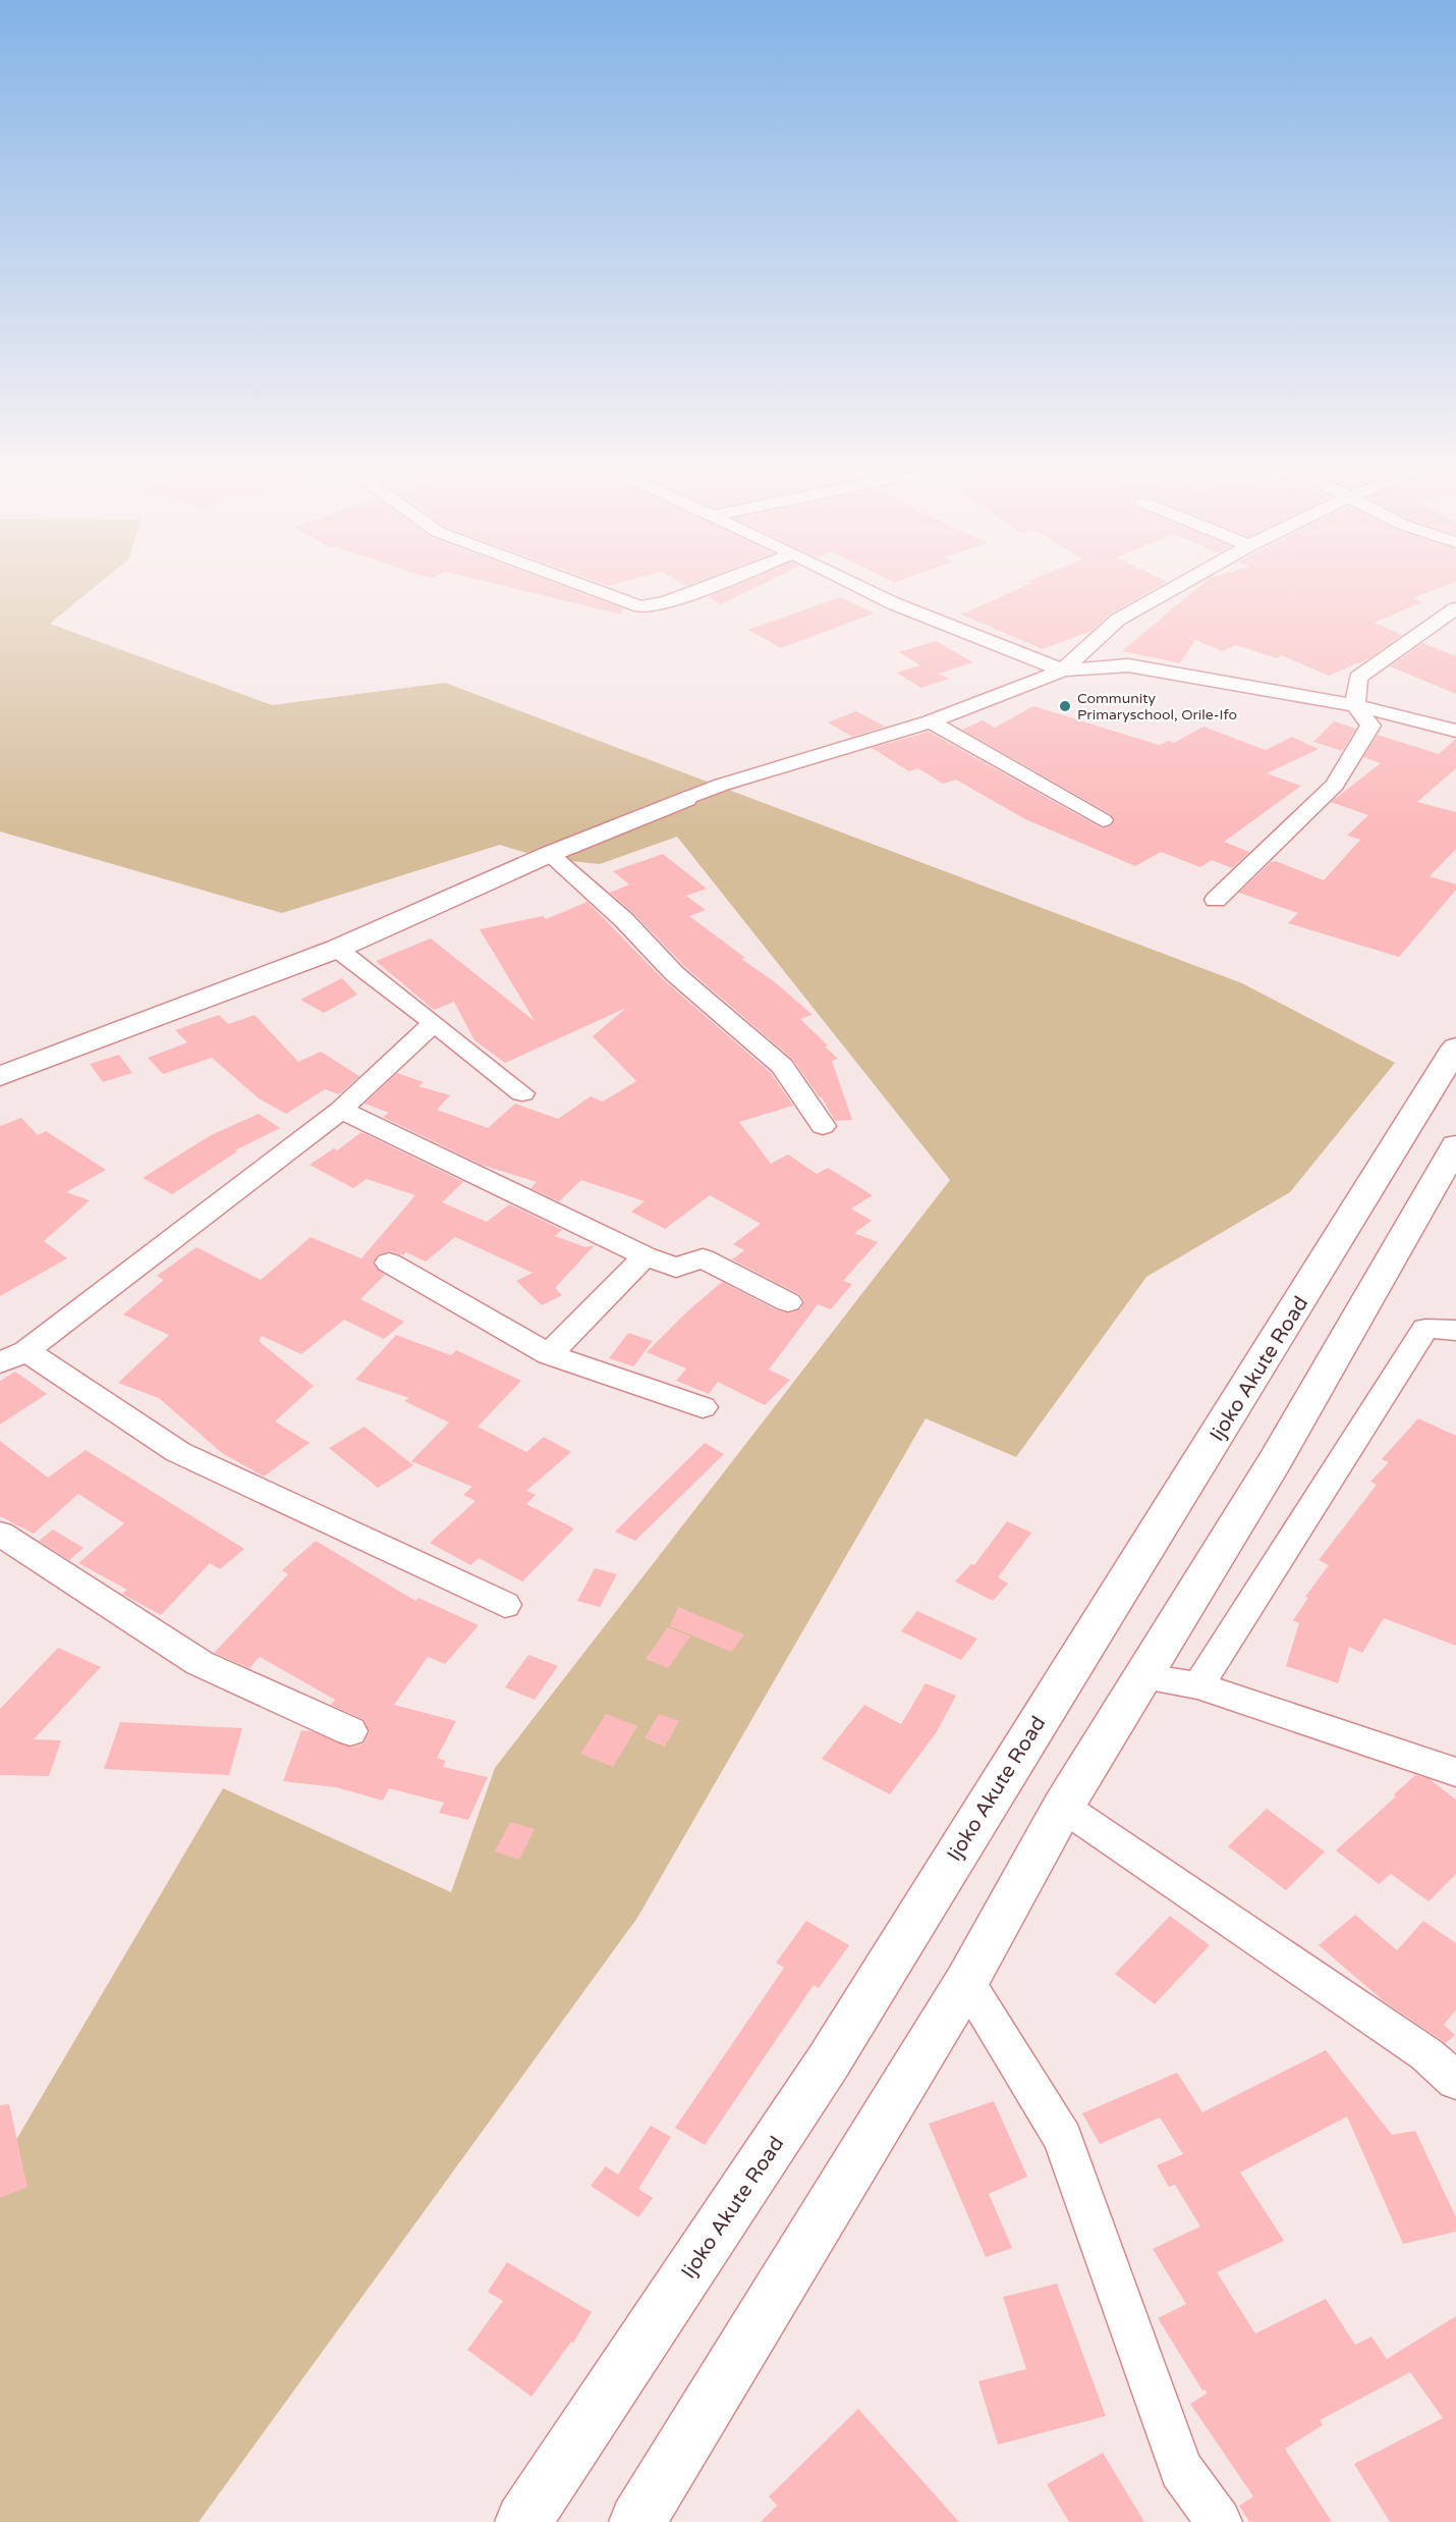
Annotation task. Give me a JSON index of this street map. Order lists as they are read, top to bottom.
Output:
{
  "streets": {
    "main road": ["Ijoko Akute Road"]
  },
  "places": ["Community Primaryschool, Orile-Ifo"]
}
